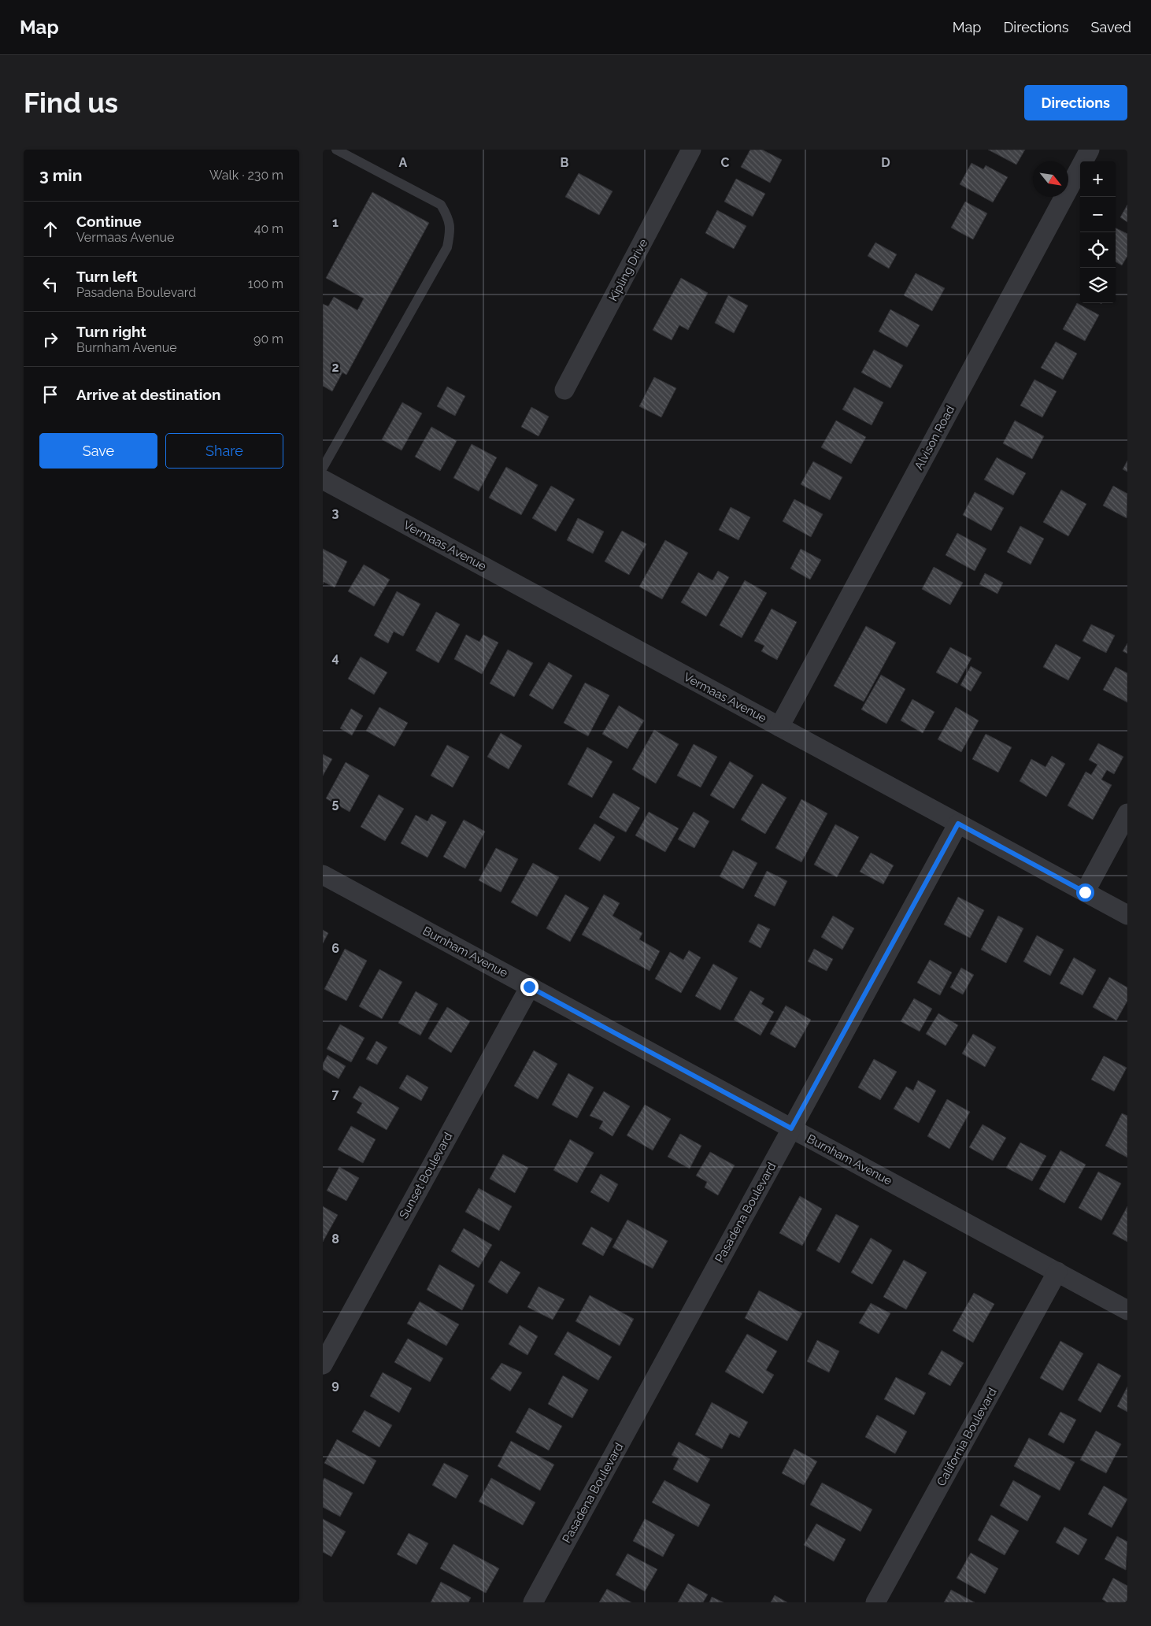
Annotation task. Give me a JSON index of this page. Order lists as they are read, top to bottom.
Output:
{
  "streets": {
    "street": [
      "Kipling Drive",
      "Alvison Road",
      "Vermaas Avenue",
      "Burnham Avenue",
      "Sunset Boulevard",
      "Pasadena Boulevard",
      "California Boulevard"
    ]
  },
  "crossings": [
    ["Alvison Road", "Vermaas Avenue"],
    ["Vermaas Avenue", "Pasadena Boulevard"],
    ["Burnham Avenue", "Sunset Boulevard"],
    ["Burnham Avenue", "Pasadena Boulevard"],
    ["Burnham Avenue", "California Boulevard"]
  ],
  "north": "bottom right",
  "page": {
    "header": "Map",
    "nav": ["Map", "Directions", "Saved"],
    "buttons": [
      "Directions",
      ["Save", "Share"]
    ],
    "title": "Find us",
    "heading": ["3 min", "Walk · 230 m"],
    "map_buttons": ["+", "−"],
    "list": [
      ["Continue", "Vermaas Avenue", "40 m"],
      ["Turn left", "Pasadena Boulevard", "100 m"],
      ["Turn right", "Burnham Avenue", "90 m"],
      "Arrive at destination"
    ]
  },
  "grid": {
    "columns": [
      "A",
      "B",
      "C",
      "D"
    ],
    "rows": [
      "1",
      "2",
      "3",
      "4",
      "5",
      "6",
      "7",
      "8",
      "9"
    ]
  }
}
